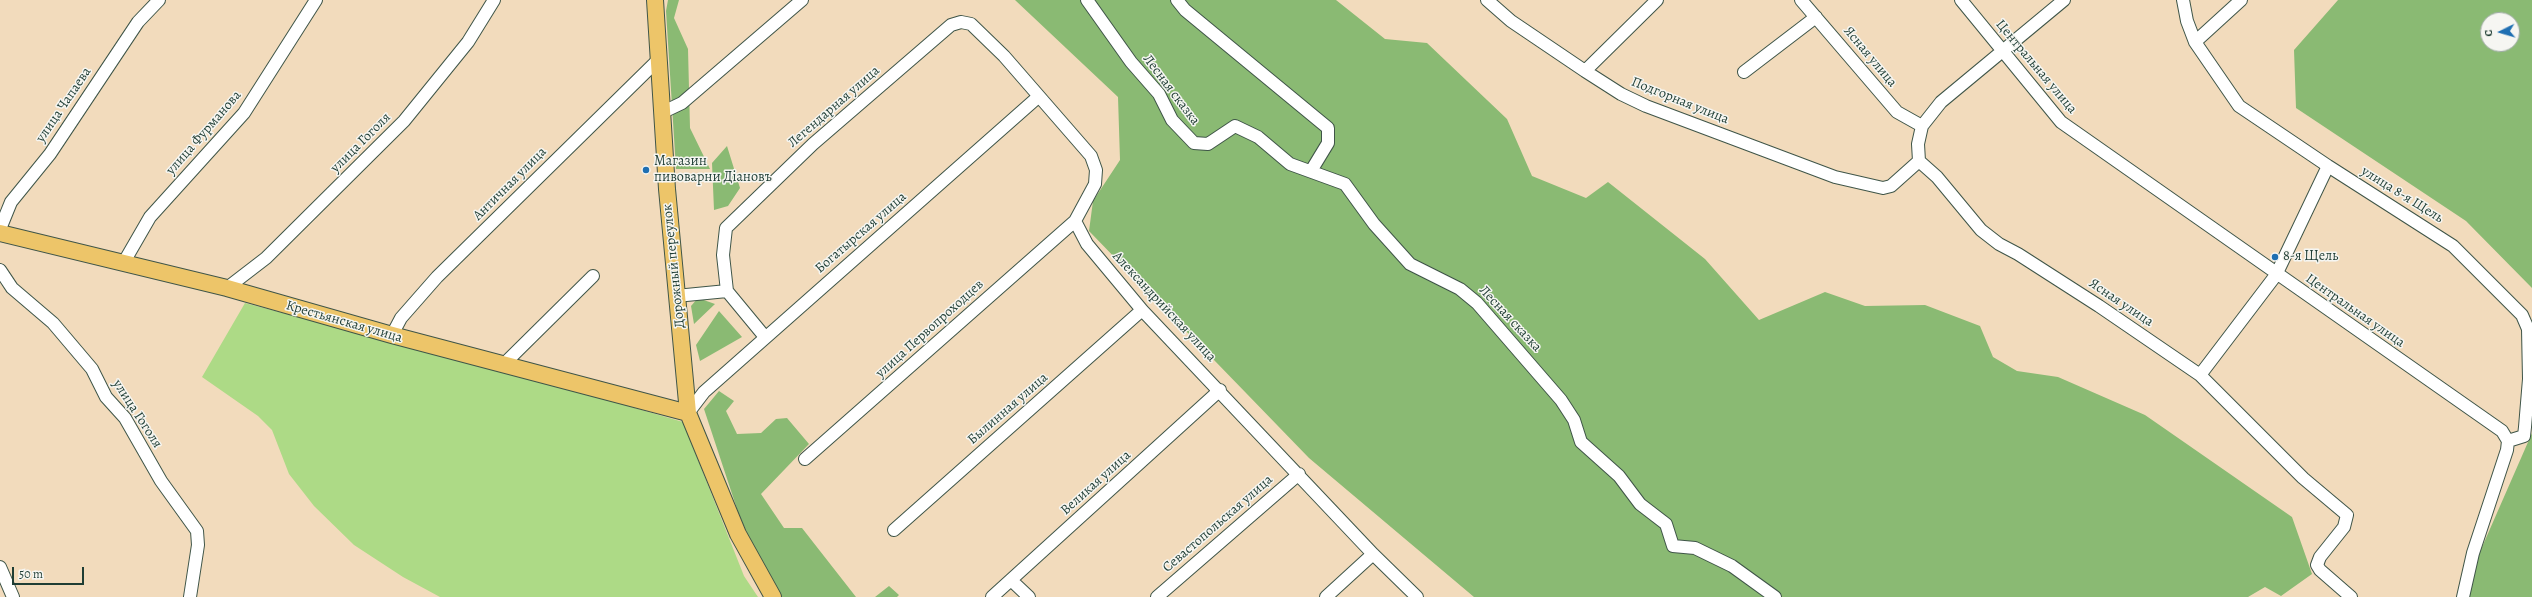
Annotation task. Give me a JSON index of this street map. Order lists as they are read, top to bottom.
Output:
{
  "streets": {
    "main road": ["Дорожный переулок", "Крестьянская улица"],
    "street": [
      "Ясная улица",
      "Центральная улица",
      "Лесная сказка",
      "Подгорная улица",
      "улица Чапаева",
      "Легендарная улица",
      "улица Фурманова",
      "улица Гоголя",
      "Античная улица",
      "улица 8-я Щель",
      "Богатырская улица",
      "Александрийская улица",
      "улица Первопроходцев",
      "Былинная улица",
      "Великая улица",
      "Севастопольская улица"
    ]
  },
  "crossings": [
    ["Ясная улица", "Подгорная улица"],
    ["Центральная улица", "улица 8-я Щель"],
    ["Легендарная улица", "Богатырская улица"],
    ["улица Фурманова", "Крестьянская улица"],
    ["улица Гоголя", "Крестьянская улица"],
    ["Античная улица", "Дорожный переулок"],
    ["Античная улица", "Крестьянская улица"],
    ["Богатырская улица", "Дорожный переулок"],
    ["Богатырская улица", "Крестьянская улица"],
    ["Дорожный переулок", "Крестьянская улица"],
    ["Александрийская улица", "улица Первопроходцев"],
    ["Александрийская улица", "Былинная улица"],
    ["Александрийская улица", "Великая улица"],
    ["Александрийская улица", "Севастопольская улица"]
  ],
  "places": ["Магазин пивоварни Дiановъ", "8-я Щель"],
  "scale_bar": "50 m",
  "north": "left"
}
